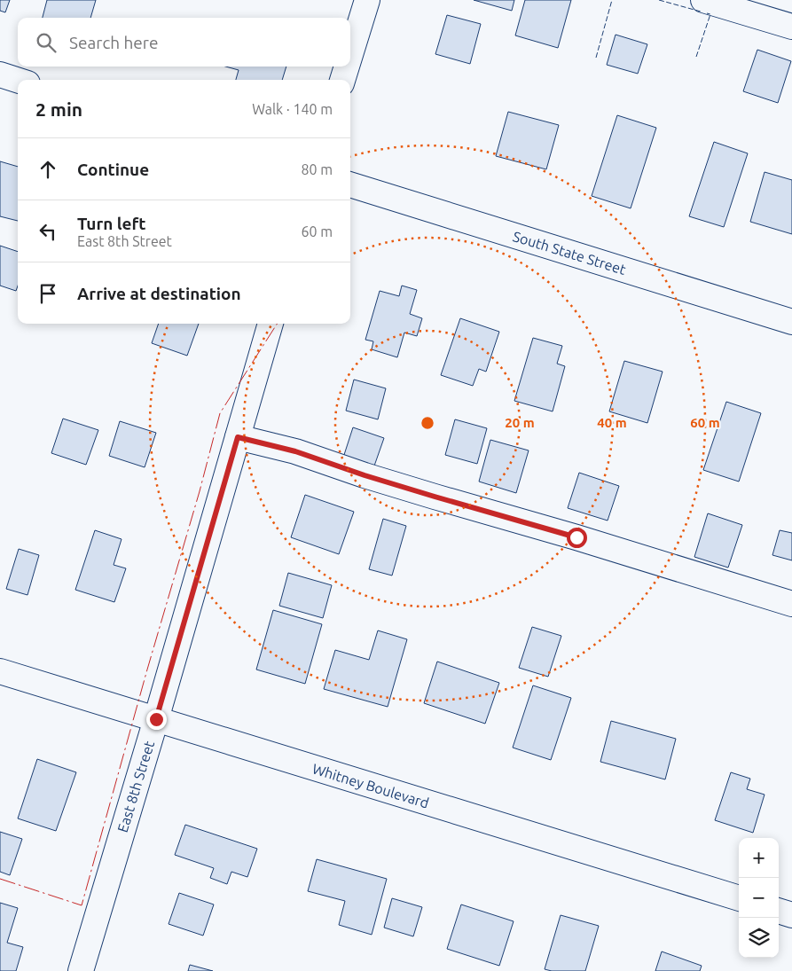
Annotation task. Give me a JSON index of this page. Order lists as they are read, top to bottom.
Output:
{
  "streets": {
    "street": ["South State Street", "Whitney Boulevard", "East 8th Street"]
  },
  "crossings": [
    ["Whitney Boulevard", "East 8th Street"]
  ],
  "page": {
    "search": "Search here",
    "heading": ["2 min", "Walk · 140 m"],
    "list": [
      ["Continue", "80 m"],
      ["Turn left", "East 8th Street", "60 m"],
      "Arrive at destination"
    ],
    "map_buttons": ["+", "−"]
  },
  "rings": ["20 m", "40 m", "60 m"]
}
